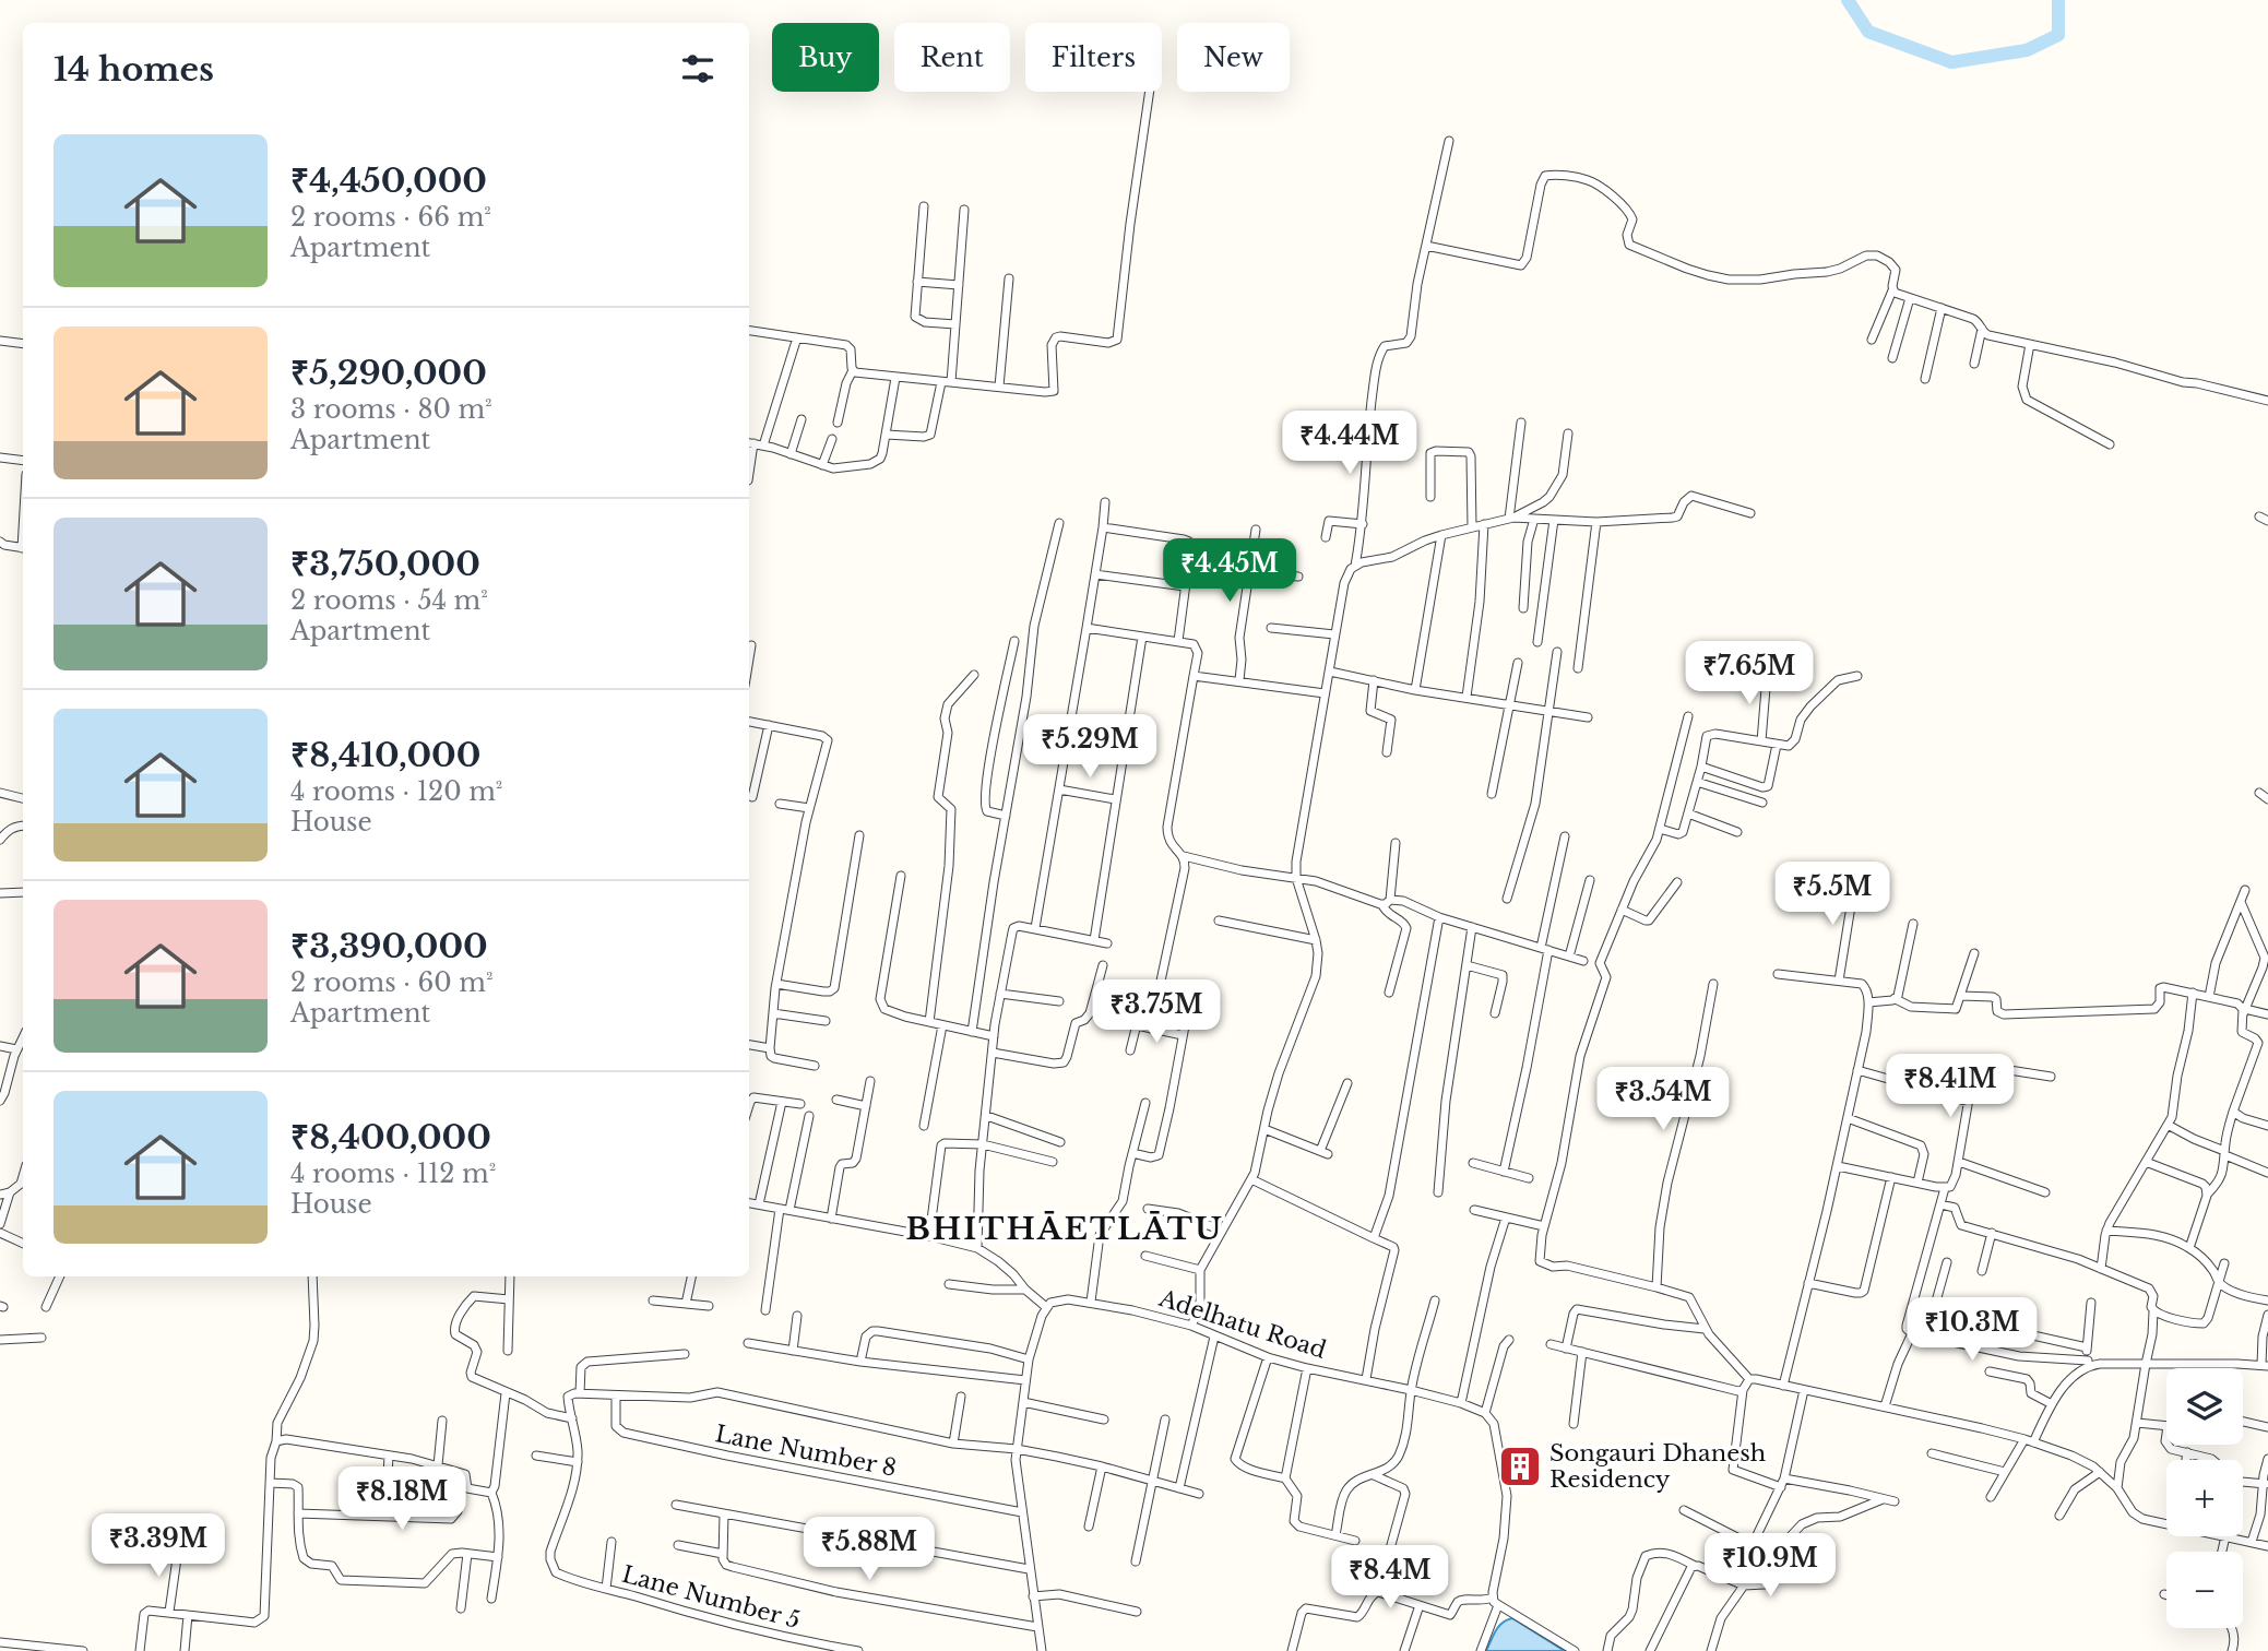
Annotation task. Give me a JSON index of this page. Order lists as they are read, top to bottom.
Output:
{
  "streets": {
    "street": ["Adelhatu Road", "Lane Number 8", "Lane Number 5"]
  },
  "districts": ["BHITHĀETLĀTU"],
  "places": {
    "building": ["Songauri Dhanesh Residency"]
  },
  "page": {
    "chip": [
      "Buy",
      "Rent",
      "Filters",
      "New"
    ],
    "heading": "14 homes",
    "list": [
      {
        "name": "₹4,450,000",
        "note": "2 rooms · 66 m² · Apartment"
      },
      {
        "name": "₹5,290,000",
        "note": "3 rooms · 80 m² · Apartment"
      },
      {
        "name": "₹3,750,000",
        "note": "2 rooms · 54 m² · Apartment"
      },
      {
        "name": "₹8,410,000",
        "note": "4 rooms · 120 m² · House"
      },
      {
        "name": "₹3,390,000",
        "note": "2 rooms · 60 m² · Apartment"
      },
      {
        "name": "₹8,400,000",
        "note": "4 rooms · 112 m² · House"
      }
    ],
    "price": [
      "₹4.44M",
      "₹4.45M",
      "₹7.65M",
      "₹5.29M",
      "₹5.5M",
      "₹3.75M",
      "₹8.41M",
      "₹3.54M",
      "₹10.3M",
      "₹8.18M",
      "₹3.39M",
      "₹5.88M",
      "₹10.9M",
      "₹8.4M"
    ],
    "map_buttons": ["+", "−"]
  }
}
